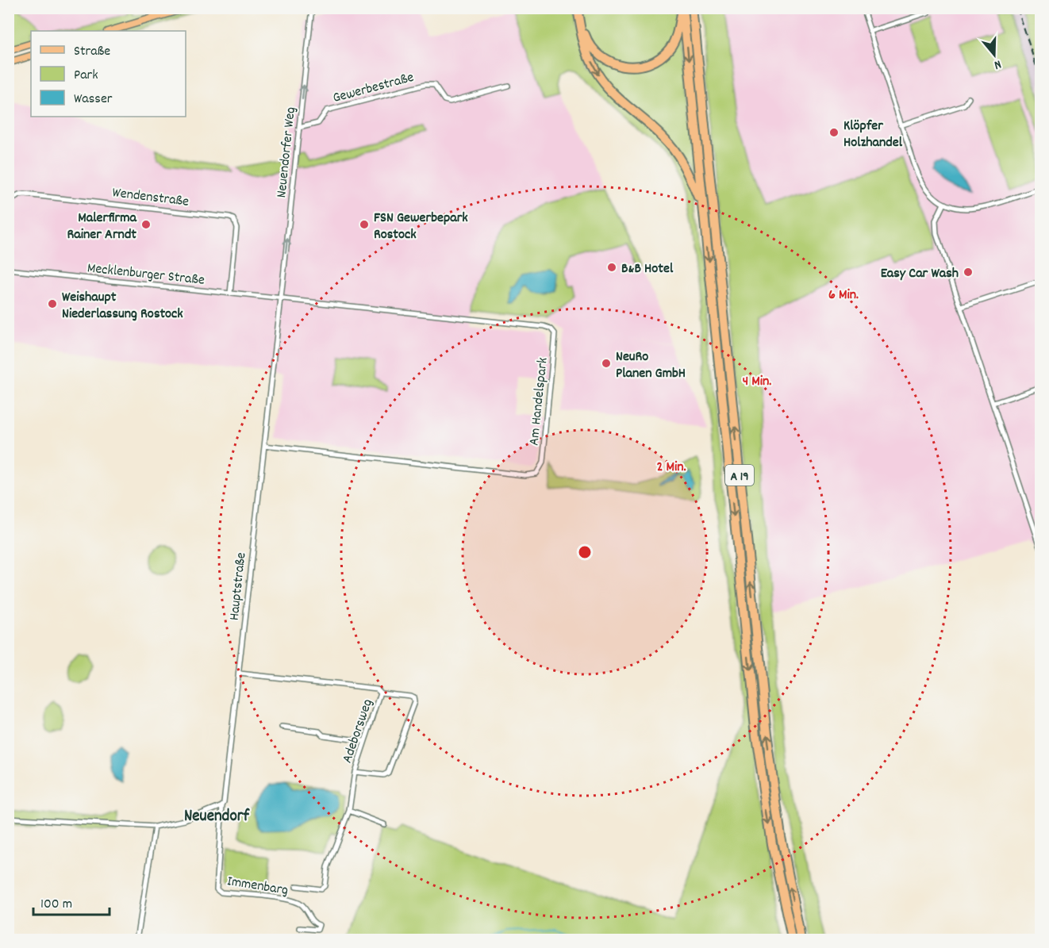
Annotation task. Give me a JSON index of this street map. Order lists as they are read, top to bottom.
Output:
{
  "streets": {
    "highway": ["A 19"],
    "street": [
      "Gewerbestraße",
      "Neuendorfer Weg",
      "Wendenstraße",
      "Mecklenburger Straße",
      "Am Handelspark",
      "Hauptstraße",
      "Adeborsweg",
      "Immenbarg"
    ]
  },
  "crossings": [
    ["Gewerbestraße", "Neuendorfer Weg"],
    ["Neuendorfer Weg", "Mecklenburger Straße"],
    ["Neuendorfer Weg", "Am Handelspark"],
    ["Neuendorfer Weg", "Hauptstraße"],
    ["Wendenstraße", "Mecklenburger Straße"],
    ["Mecklenburger Straße", "Am Handelspark"],
    ["Mecklenburger Straße", "Hauptstraße"],
    ["Am Handelspark", "Hauptstraße"],
    ["Hauptstraße", "Adeborsweg"],
    ["Hauptstraße", "Immenbarg"]
  ],
  "one_way": ["Neuendorfer Weg"],
  "districts": ["Neuendorf"],
  "places": [
    "Klöpfer Holzhandel",
    "Malerfirma Rainer Arndt",
    "FSN Gewerbepark Rostock",
    "B&B Hotel",
    "Easy Car Wash",
    "Weishaupt Niederlassung Rostock",
    "NeuRo Planen GmbH"
  ],
  "legend": ["Straße", "Park", "Wasser"],
  "scale_bar": "100 m",
  "north": "bottom",
  "rings": ["6 Min.", "4 Min.", "2 Min."]
}
